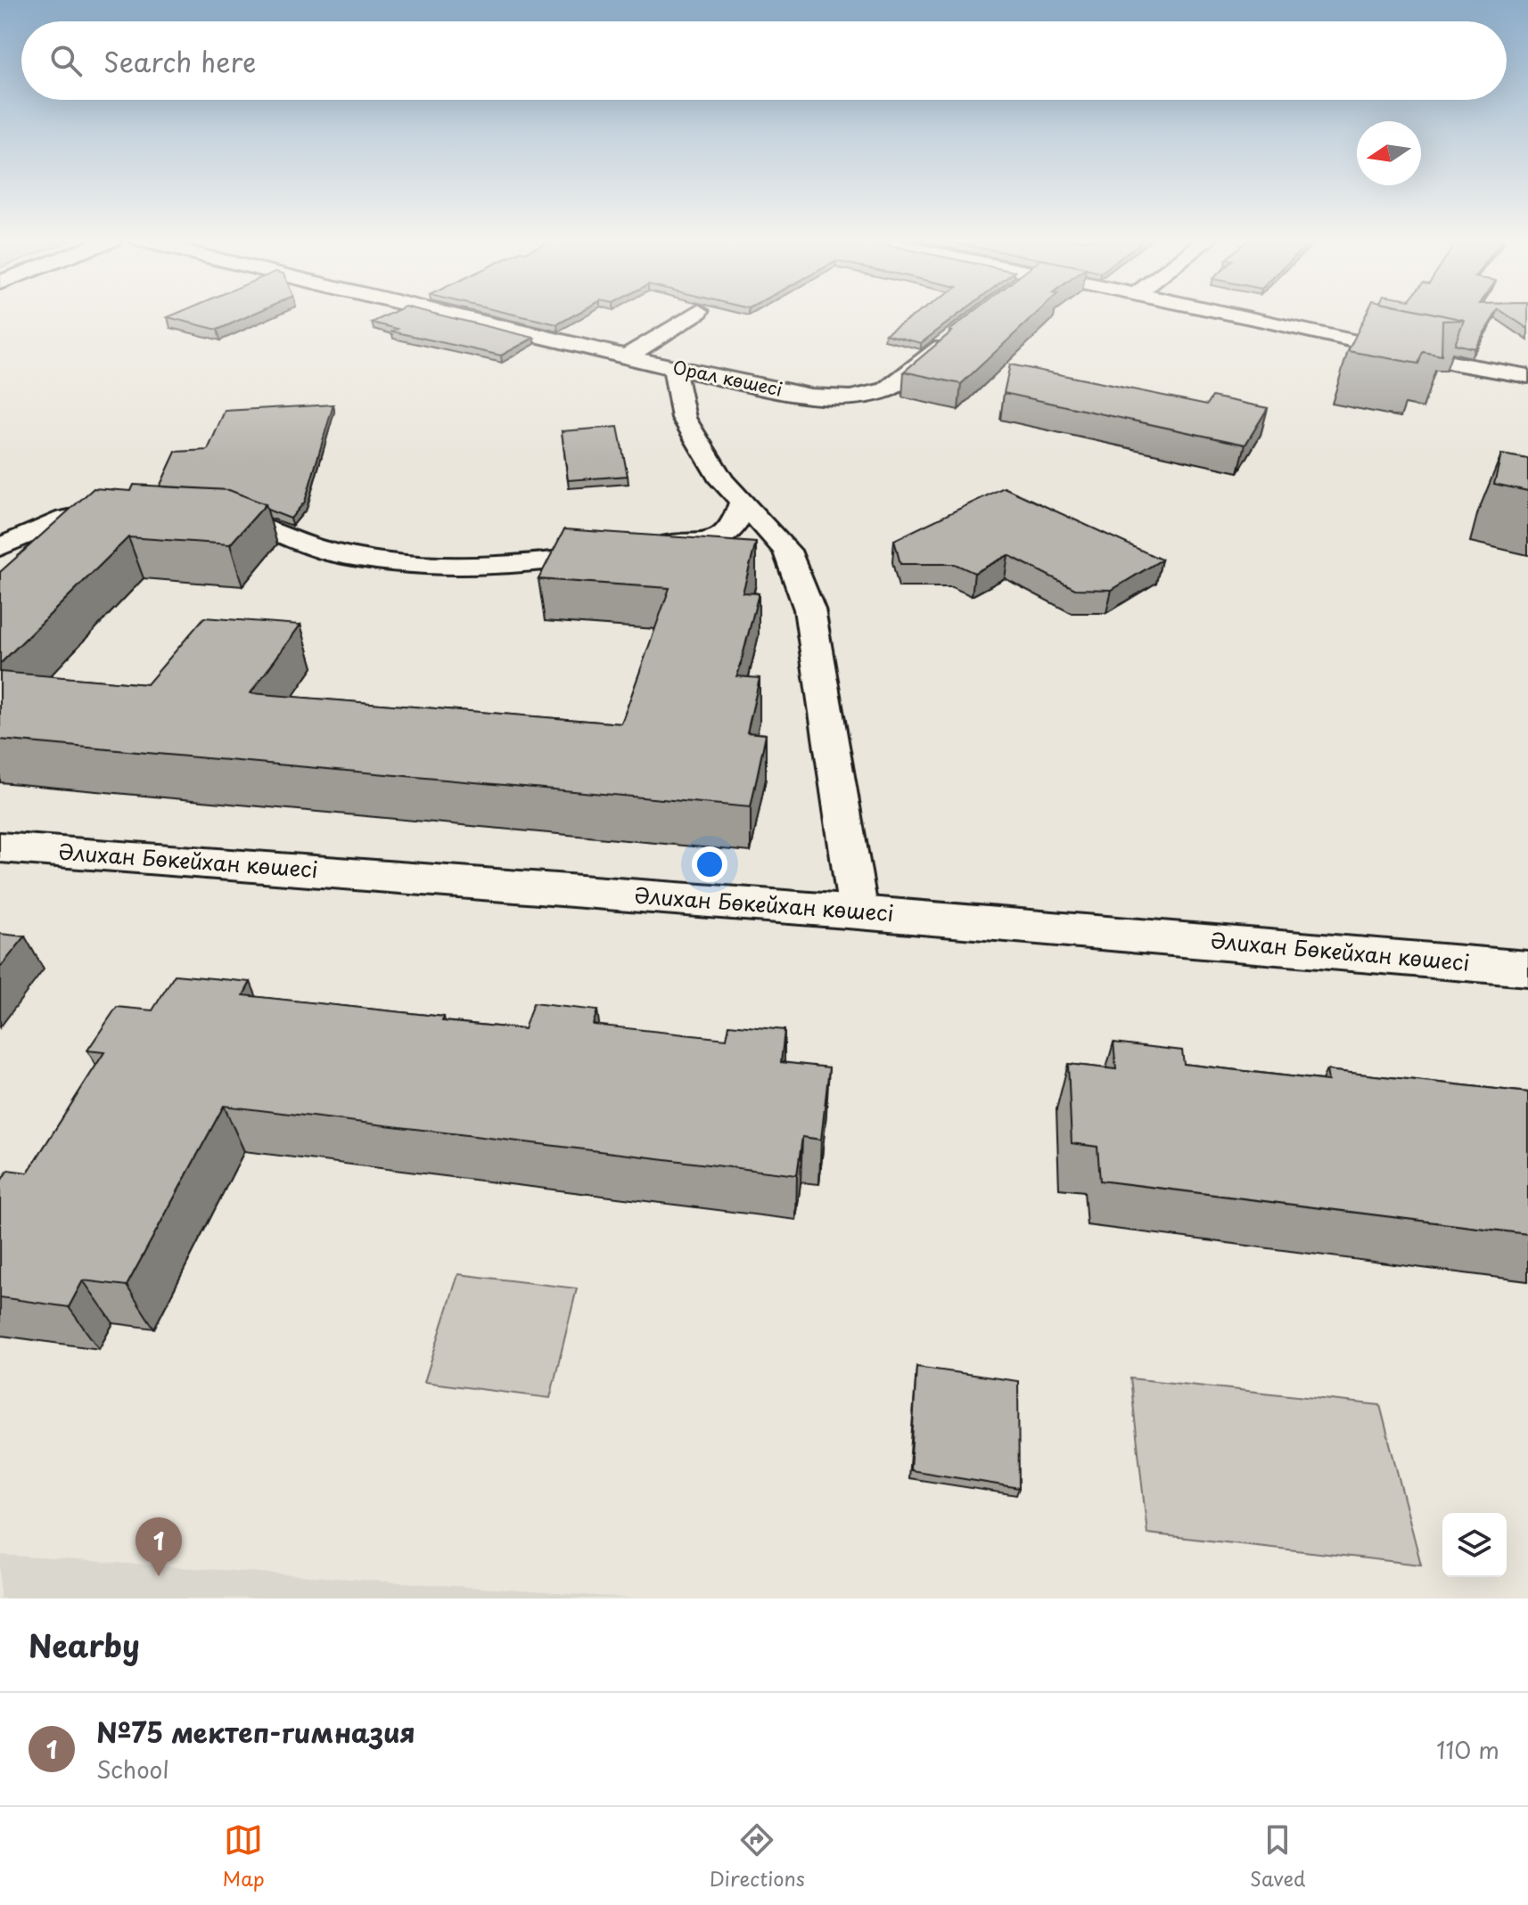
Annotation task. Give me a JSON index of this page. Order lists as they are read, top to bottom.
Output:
{
  "streets": {
    "street": ["Орал көшесі", "Әлихан Бөкейхан көшесі"]
  },
  "north": "left",
  "page": {
    "search": "Search here",
    "pins": "1",
    "heading": "Nearby",
    "list": [
      {
        "mark": "1",
        "name": "№75 мектеп-гимназия",
        "note": "School",
        "value": "110 m"
      }
    ],
    "nav": ["Map", "Directions", "Saved"]
  }
}
